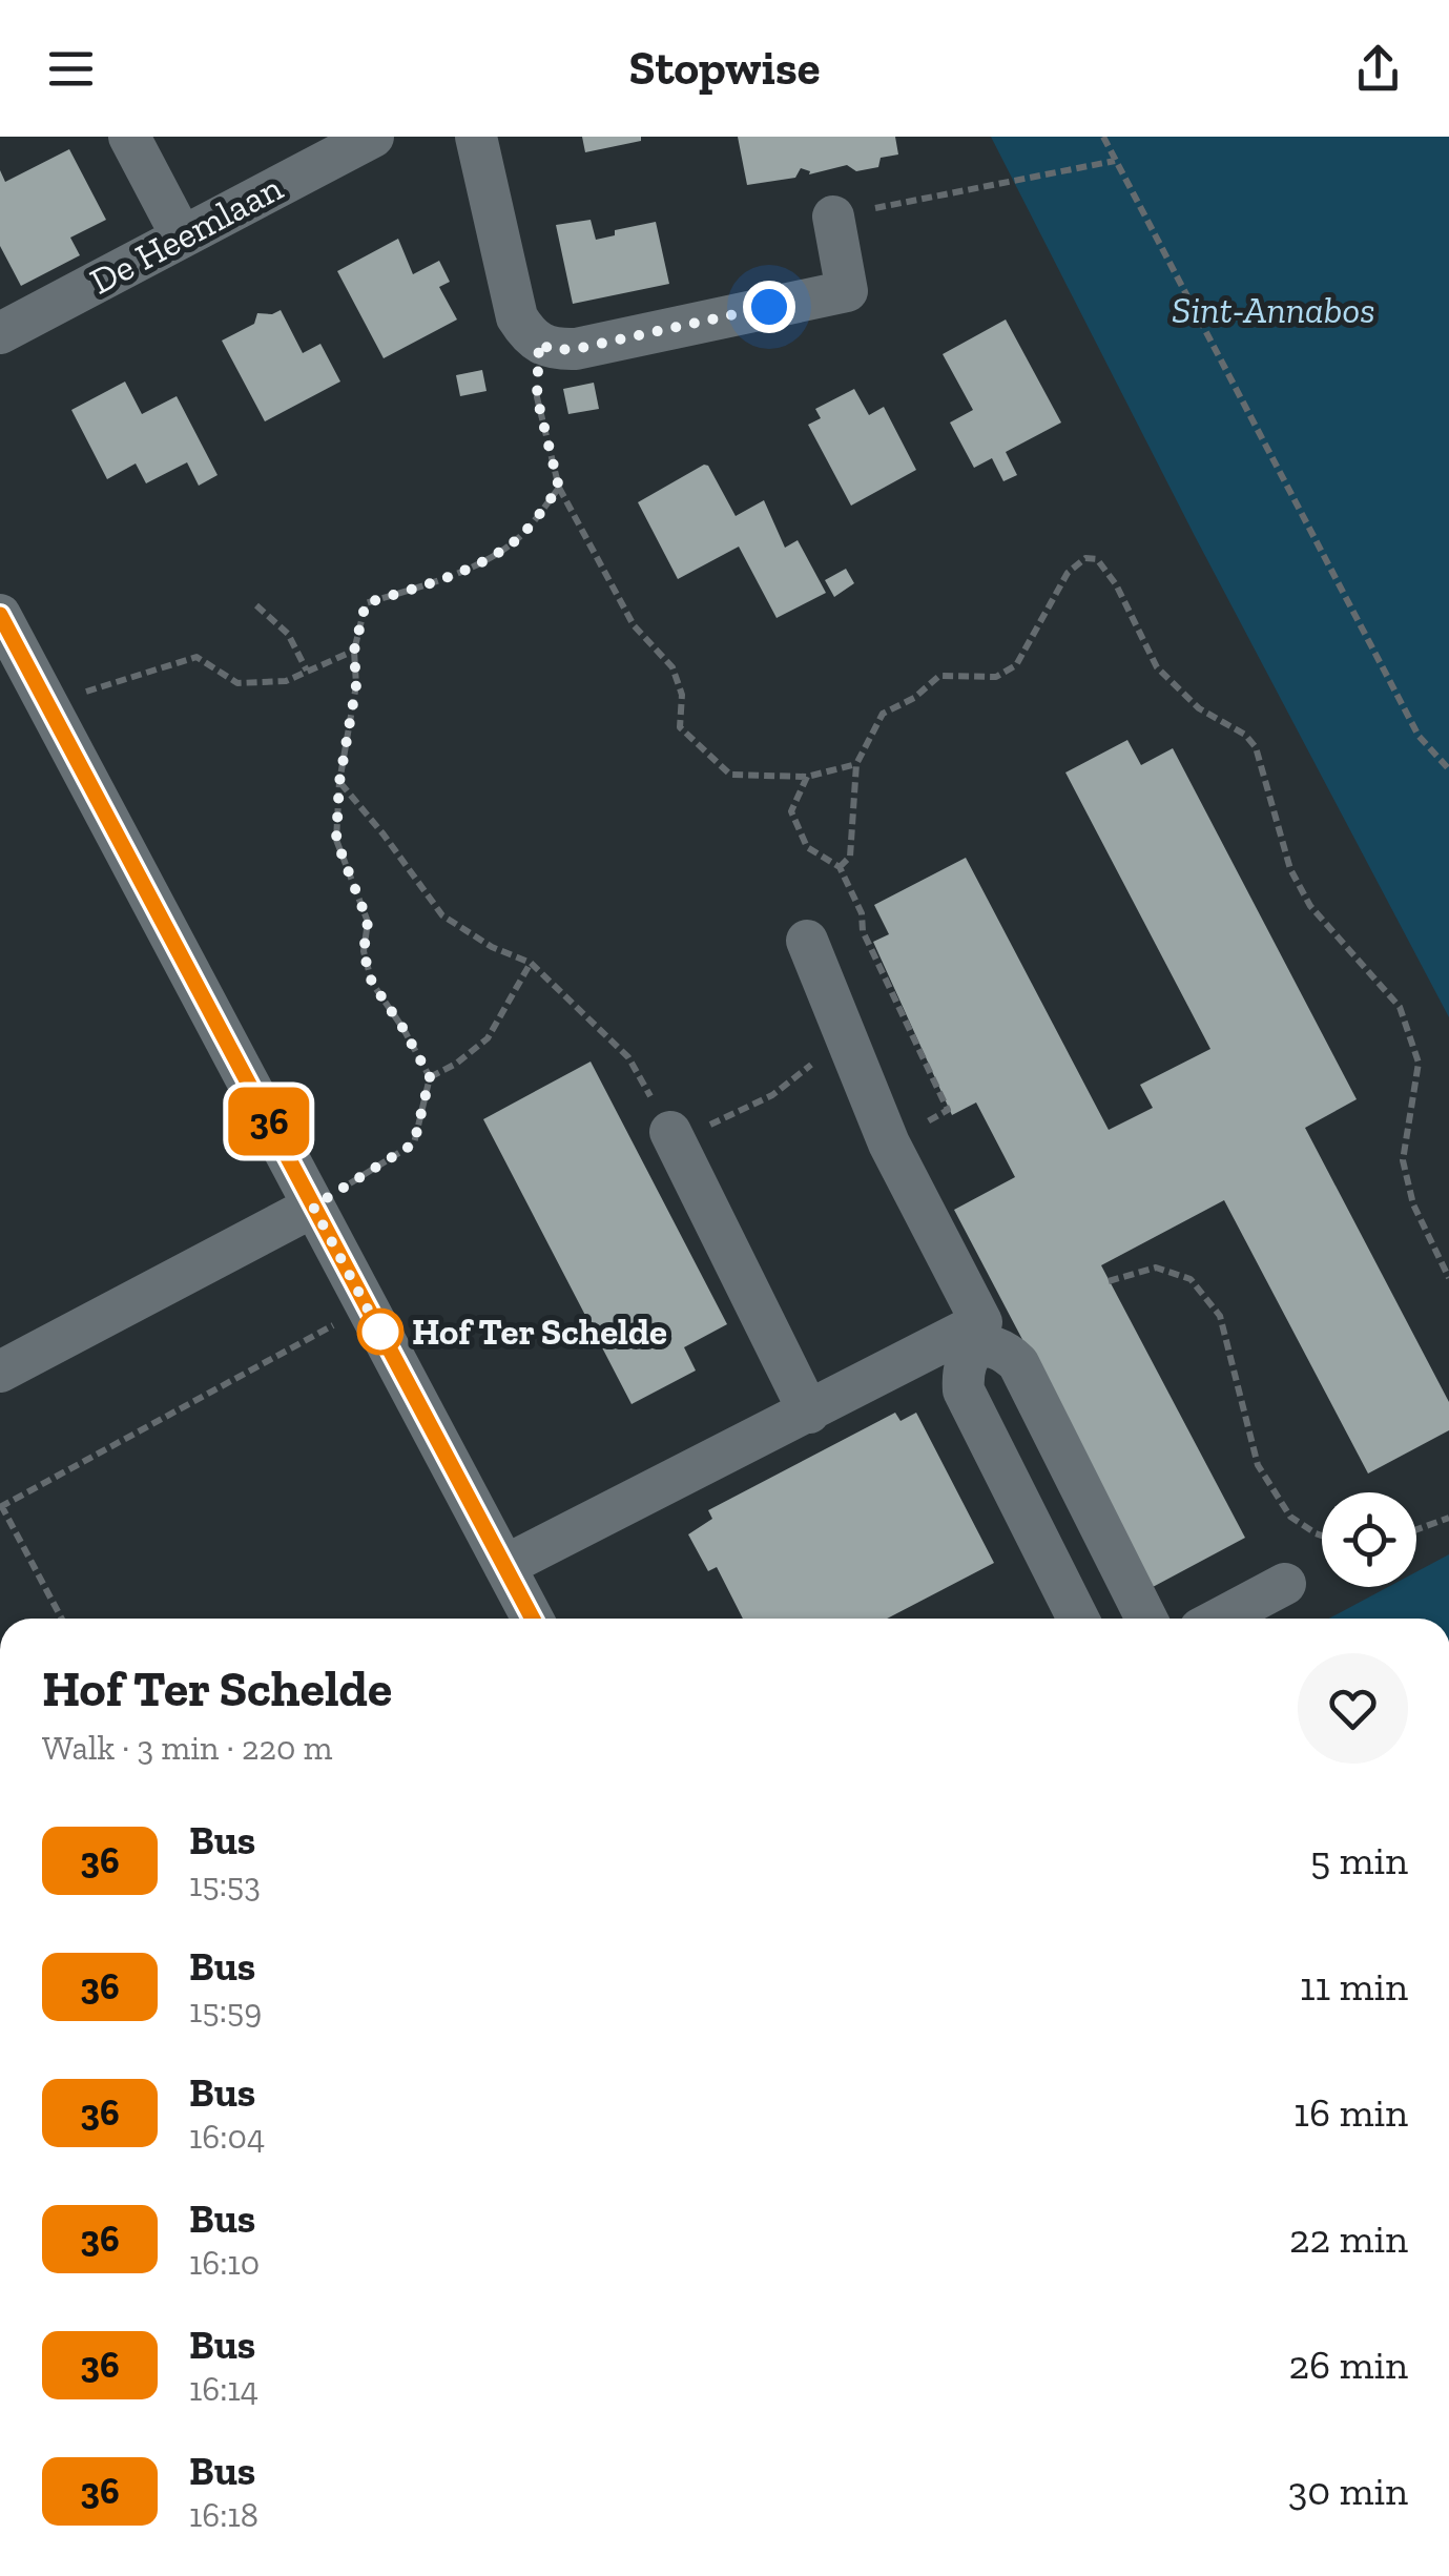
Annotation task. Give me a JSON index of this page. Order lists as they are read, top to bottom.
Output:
{
  "streets": {
    "street": ["De Heemlaan"]
  },
  "parks": ["Sint-Annabos"],
  "places": ["Hof Ter Schelde"],
  "lines": ["bus line 36"],
  "page": {
    "header": "Stopwise",
    "on_map": "36",
    "heading": ["Hof Ter Schelde", "Walk · 3 min · 220 m"],
    "list": [
      {
        "mark": "36",
        "name": "Bus",
        "note": "15:53",
        "value": "5 min"
      },
      {
        "mark": "36",
        "name": "Bus",
        "note": "15:59",
        "value": "11 min"
      },
      {
        "mark": "36",
        "name": "Bus",
        "note": "16:04",
        "value": "16 min"
      },
      {
        "mark": "36",
        "name": "Bus",
        "note": "16:10",
        "value": "22 min"
      },
      {
        "mark": "36",
        "name": "Bus",
        "note": "16:14",
        "value": "26 min"
      },
      {
        "mark": "36",
        "name": "Bus",
        "note": "16:18",
        "value": "30 min"
      }
    ]
  }
}
